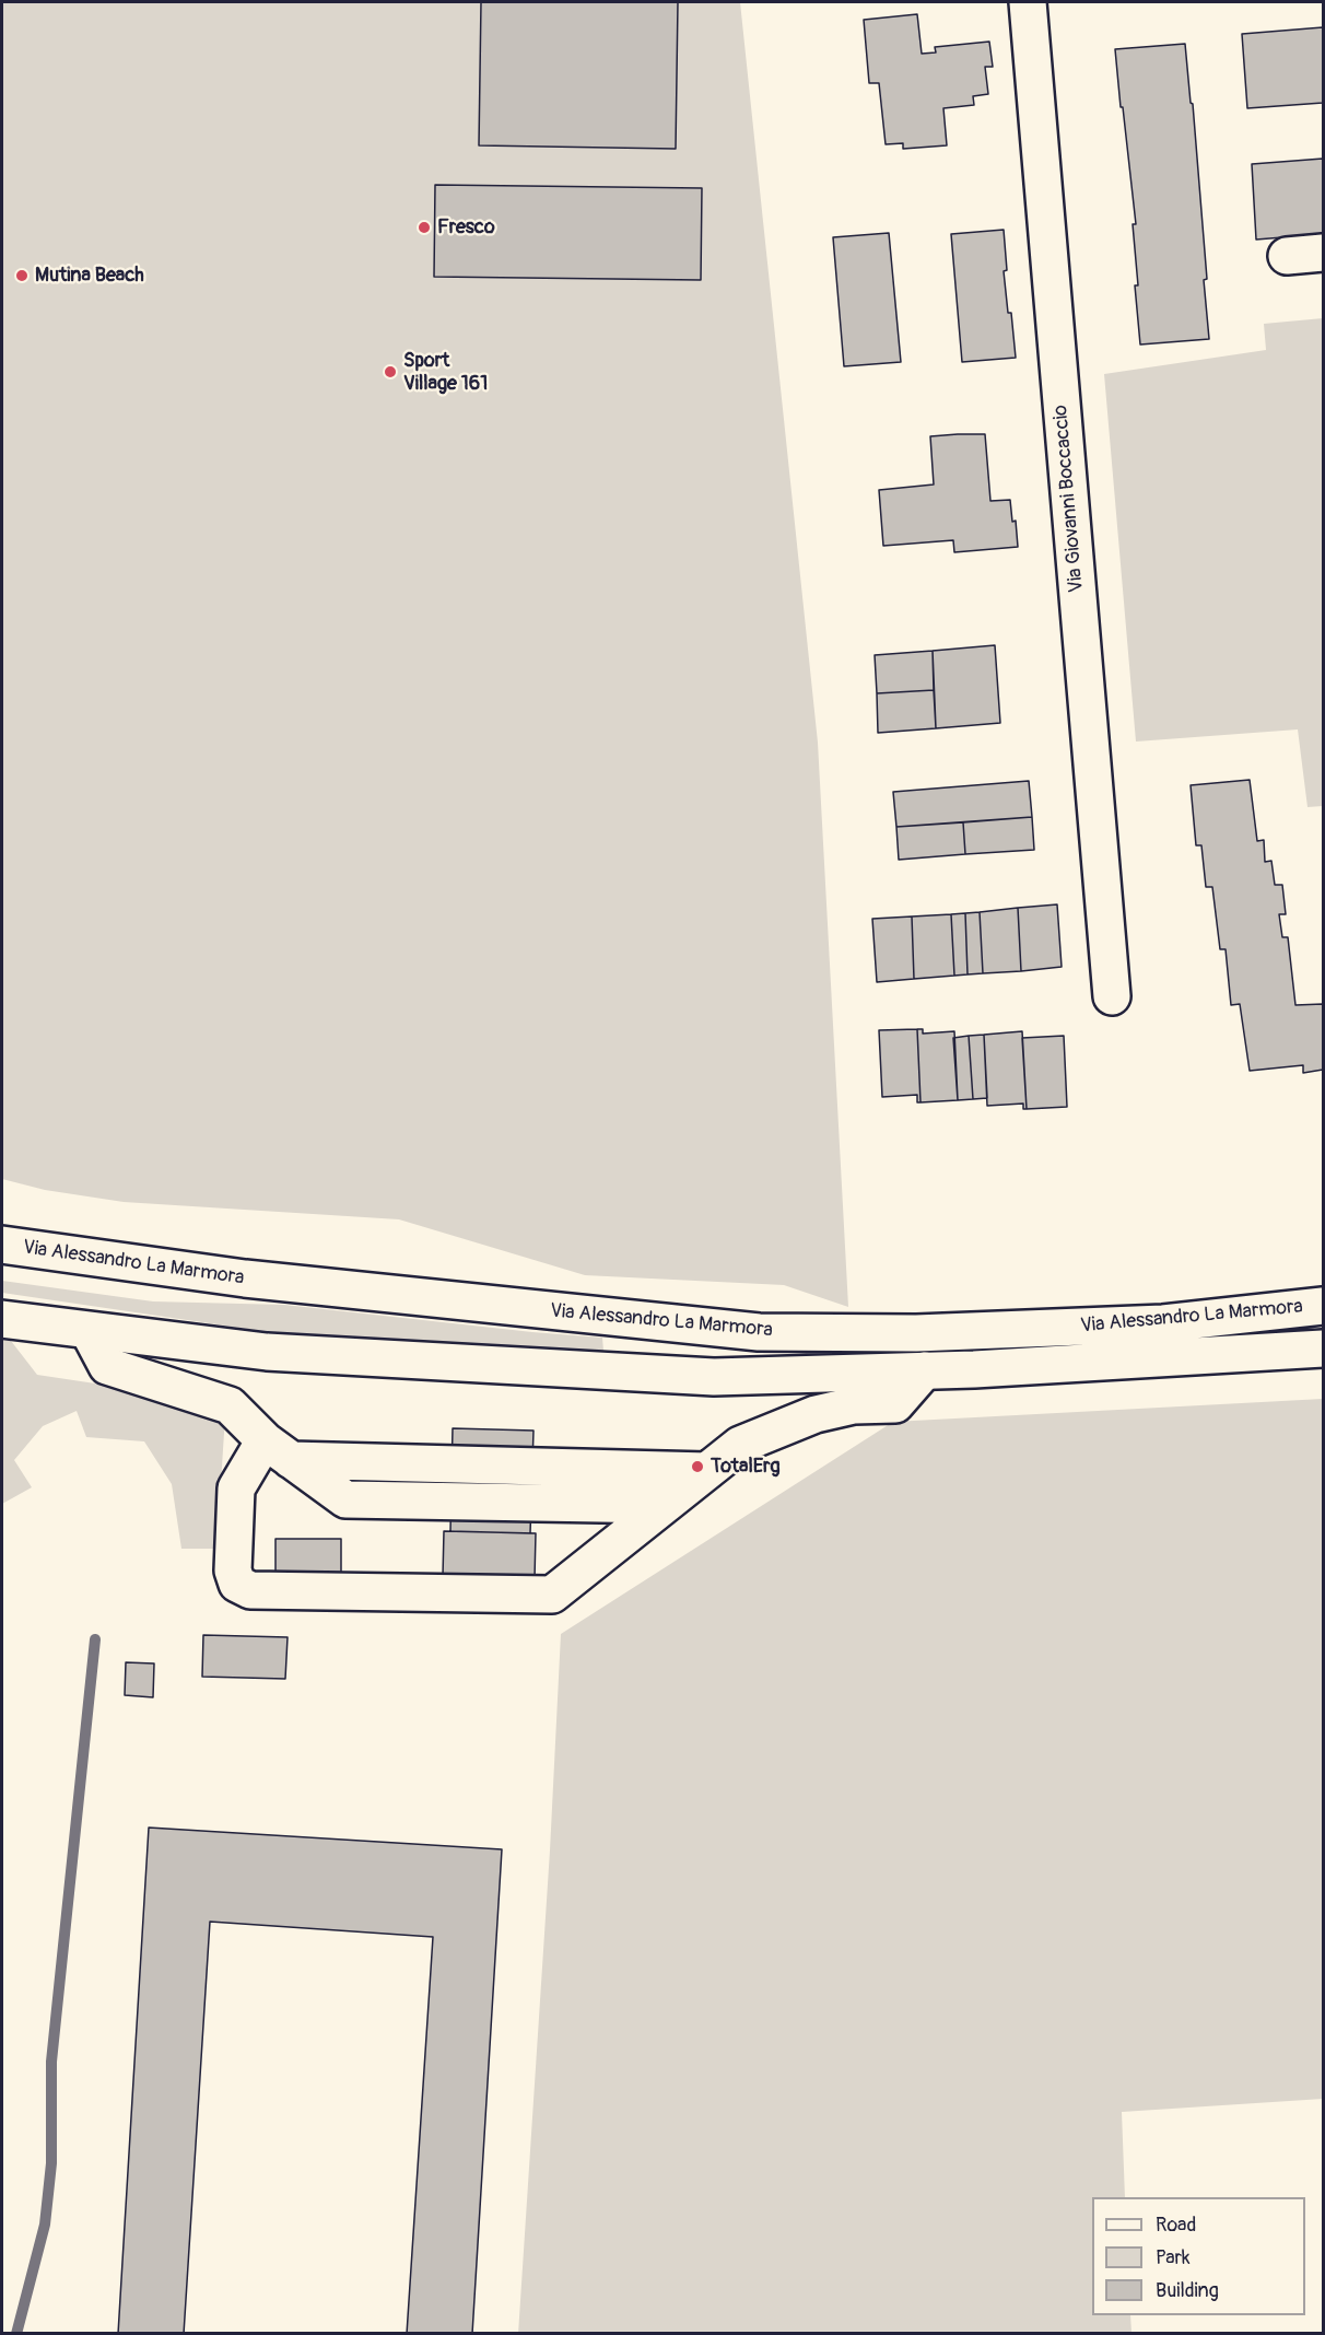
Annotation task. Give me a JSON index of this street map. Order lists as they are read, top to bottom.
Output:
{
  "streets": {
    "main road": ["Via Giovanni Boccaccio", "Via Alessandro La Marmora"]
  },
  "places": [
    "Fresco",
    "Mutina Beach",
    "Sport Village 161",
    "TotalErg"
  ],
  "legend": ["Road", "Park", "Building"]
}
